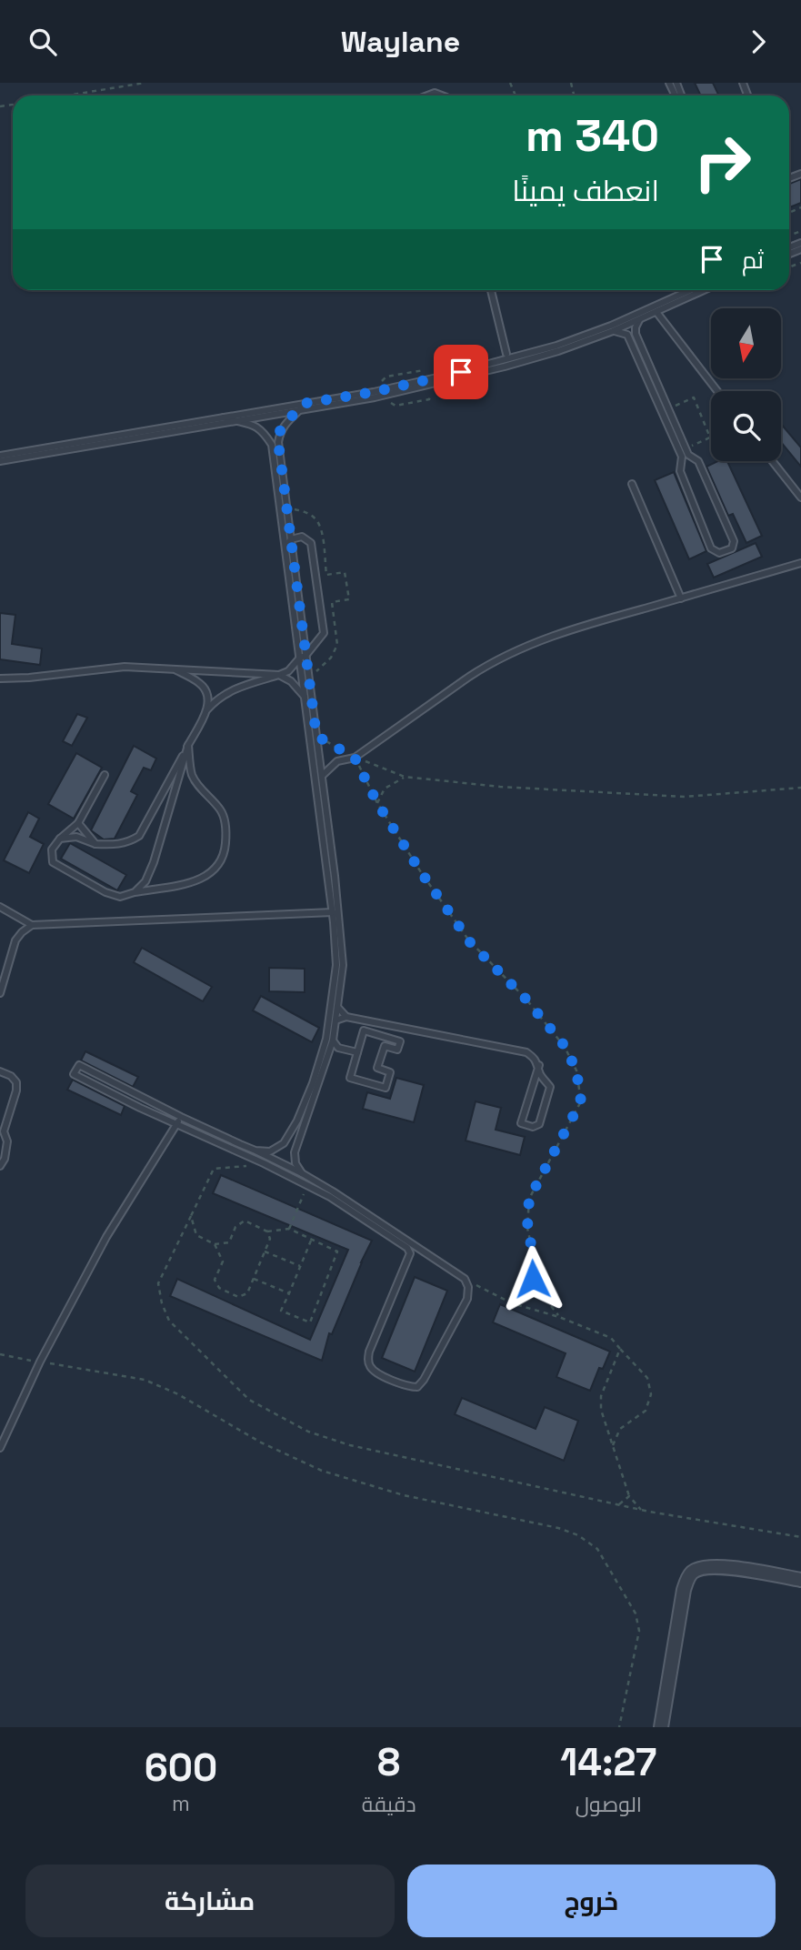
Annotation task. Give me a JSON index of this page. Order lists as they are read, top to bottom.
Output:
{
  "north": "bottom",
  "page": {
    "header": "Waylane",
    "turn": ["340 m", "انعطف يمينًا"],
    "then": "ثم",
    "eta": [
      "14:27",
      "الوصول",
      "8",
      "دقيقة",
      "600",
      "m"
    ],
    "buttons": ["خروج", "مشاركة"]
  }
}
